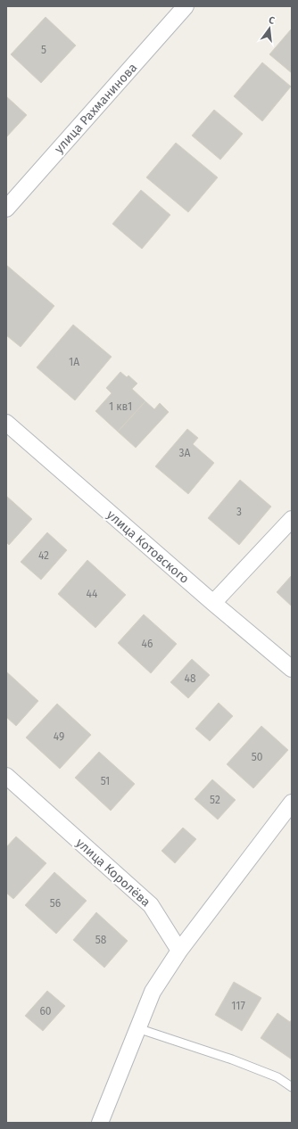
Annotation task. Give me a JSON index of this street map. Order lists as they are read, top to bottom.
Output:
{
  "streets": {
    "street": ["улица Рахманинова", "улица Котовского", "улица Королёва"]
  },
  "house_numbers": [
    "5",
    "1А",
    "1 кв1",
    "3А",
    "3",
    "42",
    "44",
    "46",
    "48",
    "49",
    "50",
    "51",
    "52",
    "56",
    "58",
    "117",
    "60"
  ],
  "north": "top"
}
